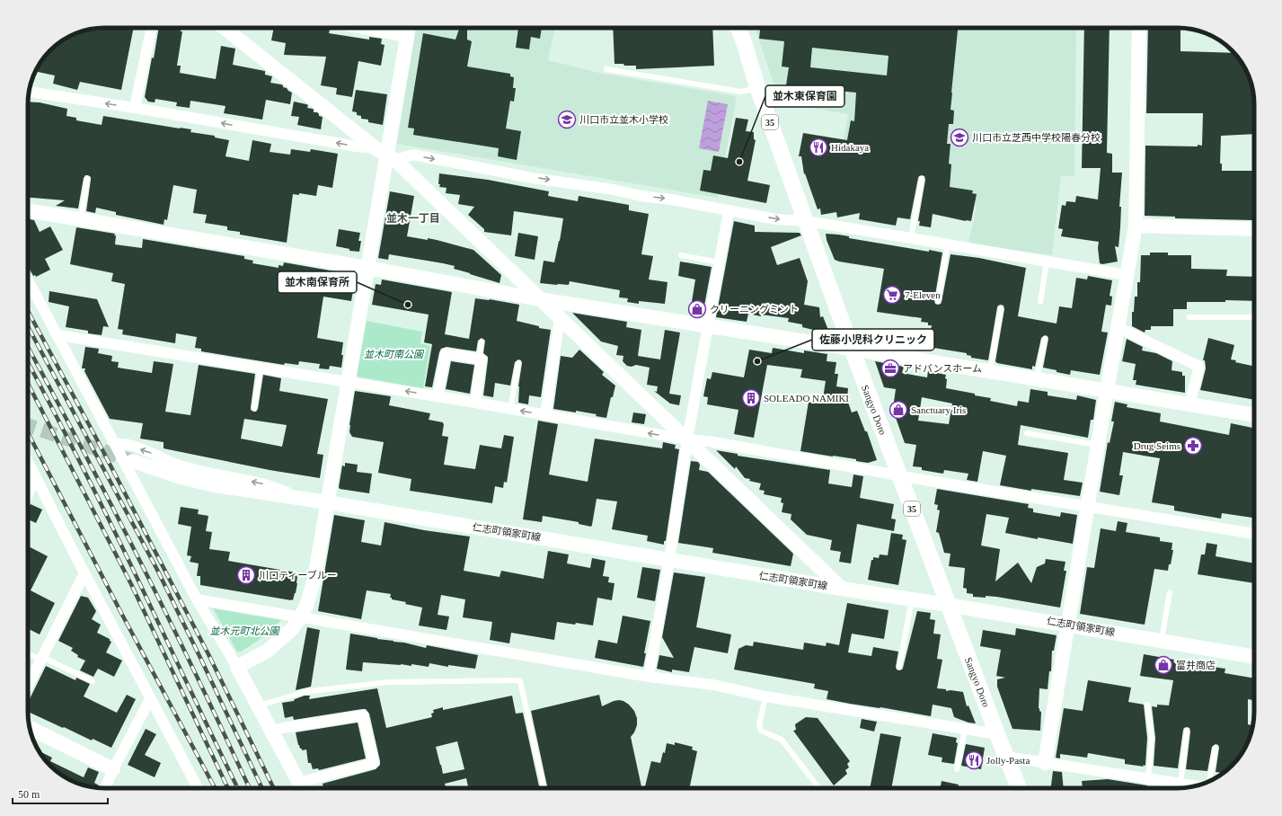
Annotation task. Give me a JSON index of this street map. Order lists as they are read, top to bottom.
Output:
{
  "streets": {
    "main road": ["35", "Sangyo Doro"],
    "street": ["仁志町領家町線"]
  },
  "crossings": [
    ["Sangyo Doro", "仁志町領家町線"]
  ],
  "districts": ["並木一丁目"],
  "parks": ["並木町南公園", "並木元町北公園"],
  "places": {
    "school or university": ["川口市立並木小学校", "川口市立芝西中学校陽春分校"],
    "restaurant": ["Hidakaya", "Jolly-Pasta"],
    "other": ["並木東保育園", "並木南保育所", "佐藤小児科クリニック"],
    "supermarket": ["7-Eleven"],
    "shop": ["クリーニングミント", "Sanctuary Iris", "富井商店"],
    "office": ["アドバンスホーム"],
    "building": ["SOLEADO NAMIKI", "川口ティーブルー"],
    "pharmacy": ["Drug Seims"]
  },
  "scale_bar": "50 m"
}
